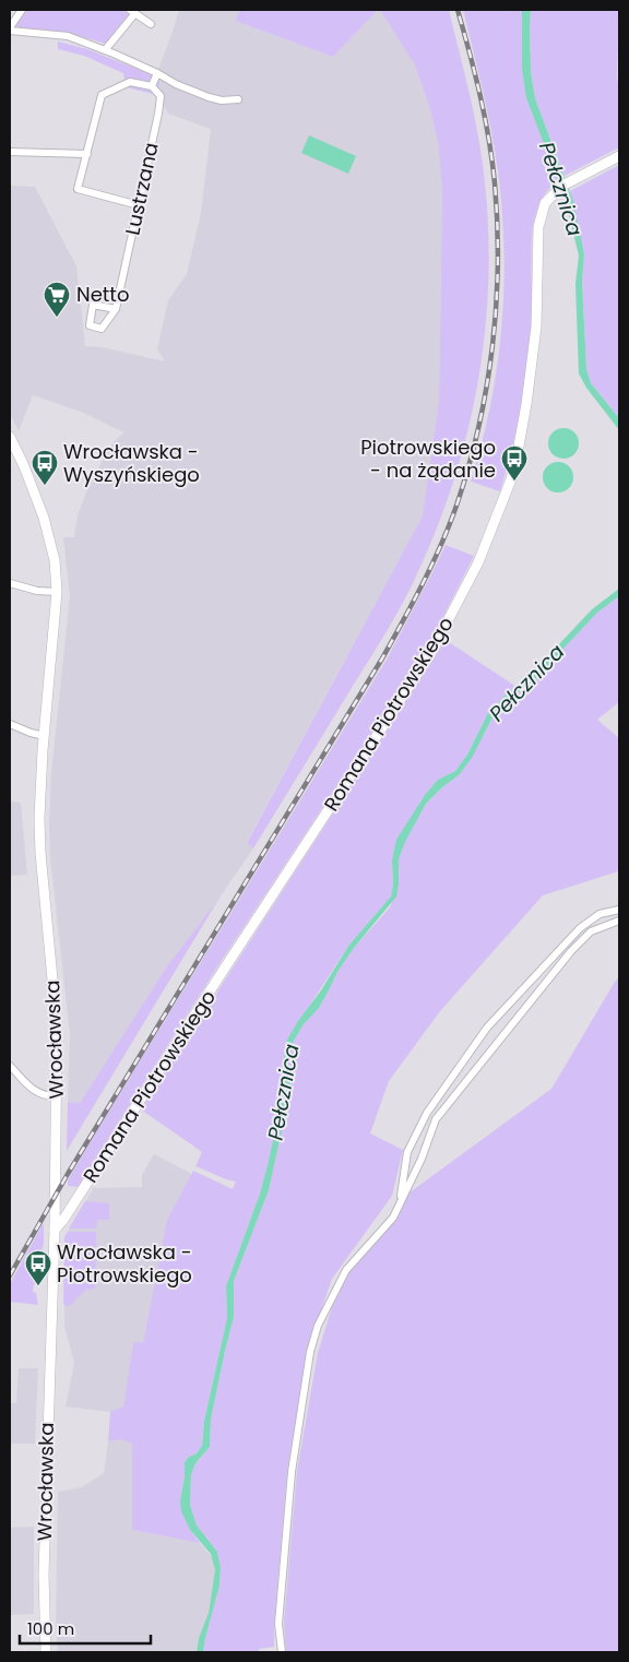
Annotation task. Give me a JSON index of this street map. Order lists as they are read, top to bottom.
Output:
{
  "streets": {
    "street": ["Lustrzana", "Romana Piotrowskiego", "Wrocławska"]
  },
  "crossings": [
    ["Romana Piotrowskiego", "Wrocławska"]
  ],
  "water": ["Pełcznica"],
  "places": {
    "supermarket": ["Netto"],
    "bus stop": ["Piotrowskiego - na żądanie", "Wrocławska - Wyszyńskiego", "Wrocławska - Piotrowskiego"]
  },
  "scale_bar": "100 m"
}
